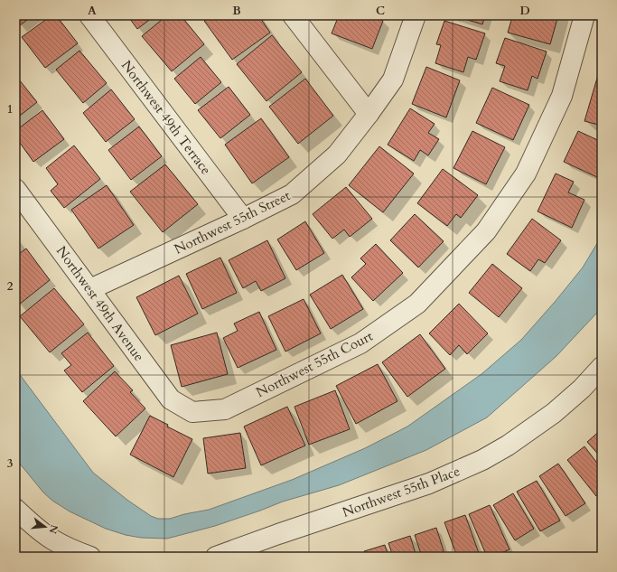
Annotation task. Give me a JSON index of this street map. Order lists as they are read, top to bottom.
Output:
{
  "streets": {
    "street": [
      "Northwest 49th Terrace",
      "Northwest 55th Street",
      "Northwest 49th Avenue",
      "Northwest 55th Court",
      "Northwest 55th Place"
    ]
  },
  "crossings": [
    ["Northwest 49th Terrace", "Northwest 55th Street"],
    ["Northwest 55th Street", "Northwest 49th Avenue"],
    ["Northwest 49th Avenue", "Northwest 55th Court"]
  ],
  "north": "right",
  "grid": {
    "columns": [
      "A",
      "B",
      "C",
      "D"
    ],
    "rows": ["1", "2", "3"]
  }
}
